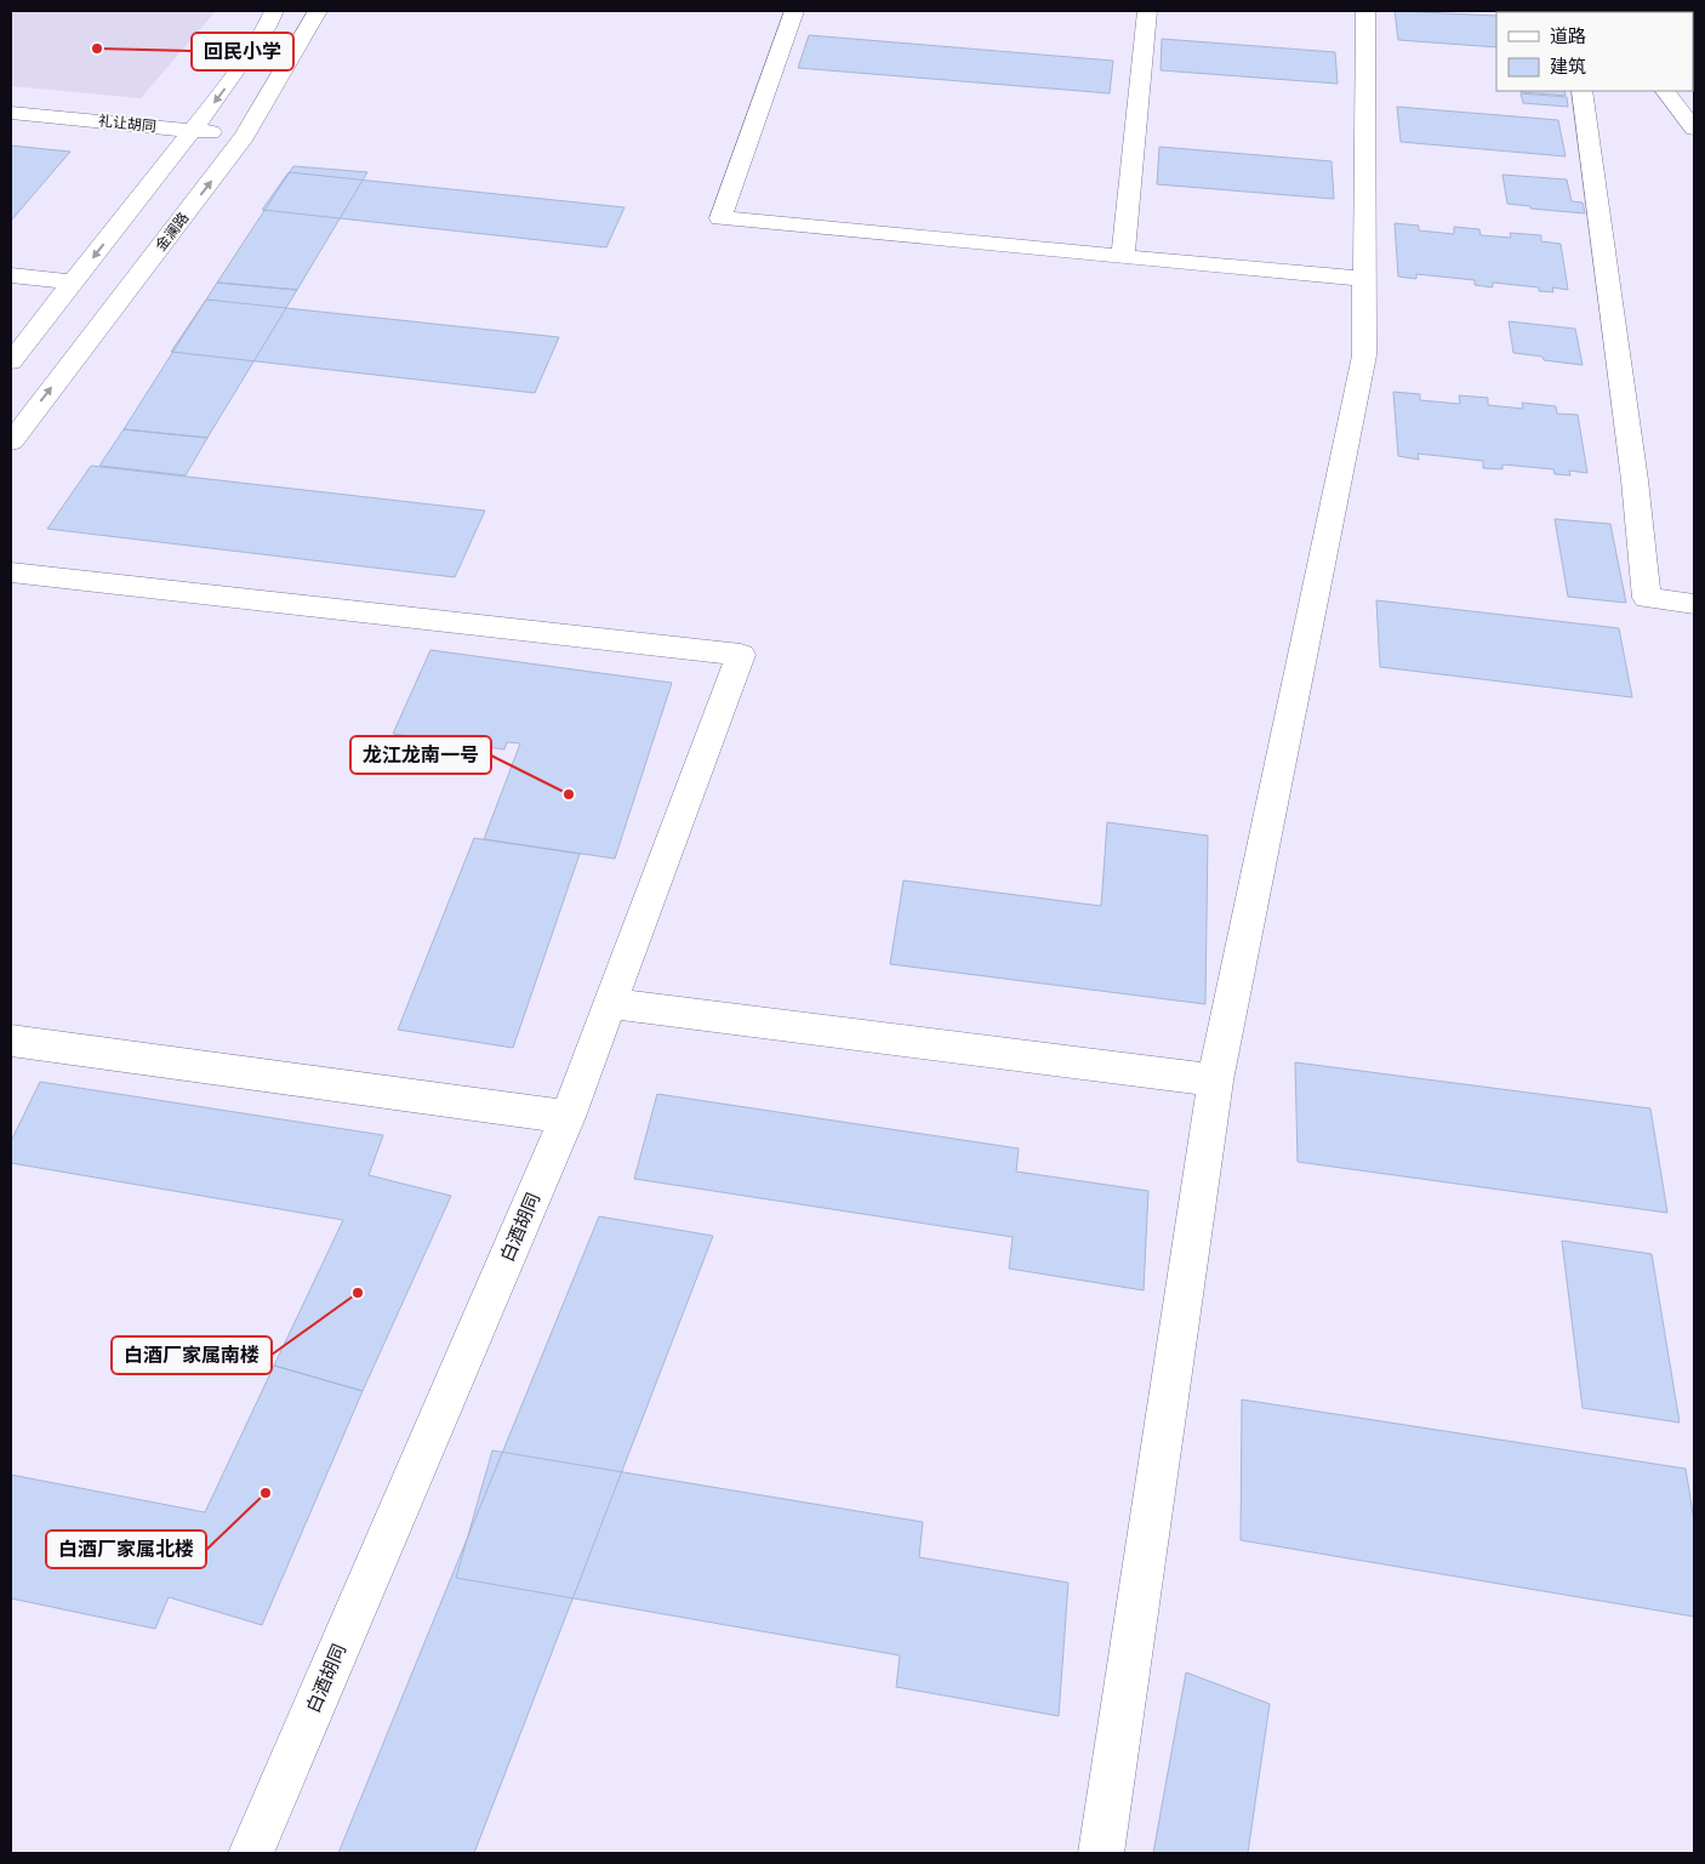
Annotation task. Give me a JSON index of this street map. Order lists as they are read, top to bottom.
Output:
{
  "streets": {
    "street": ["礼让胡同", "金澜路", "白酒胡同"]
  },
  "crossings": [
    ["礼让胡同", "金澜路"]
  ],
  "places": [
    "回民小学",
    "龙江龙南一号",
    "白酒厂家属南楼",
    "白酒厂家属北楼"
  ],
  "legend": ["道路", "建筑"]
}
